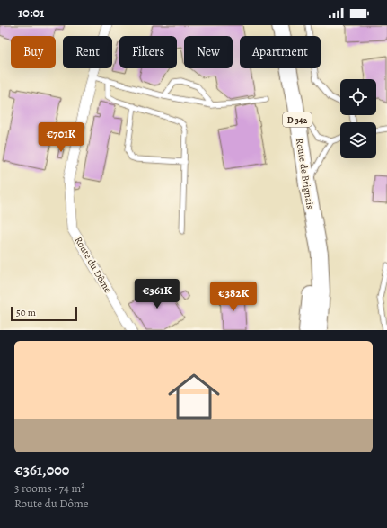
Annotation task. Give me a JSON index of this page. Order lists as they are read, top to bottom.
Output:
{
  "streets": {
    "main road": ["D 342", "Route de Brignais"],
    "street": ["Route du Dôme"]
  },
  "scale_bar": "50 m",
  "page": {
    "status": "10:01",
    "chip": [
      "Buy",
      "Rent",
      "Filters",
      "New",
      "Apartment"
    ],
    "price": ["€701K", "€361K", "€382K"],
    "scale": "50 m",
    "list": [
      {
        "name": "€361,000",
        "note": "3 rooms · 74 m² · Route du Dôme"
      }
    ]
  }
}
